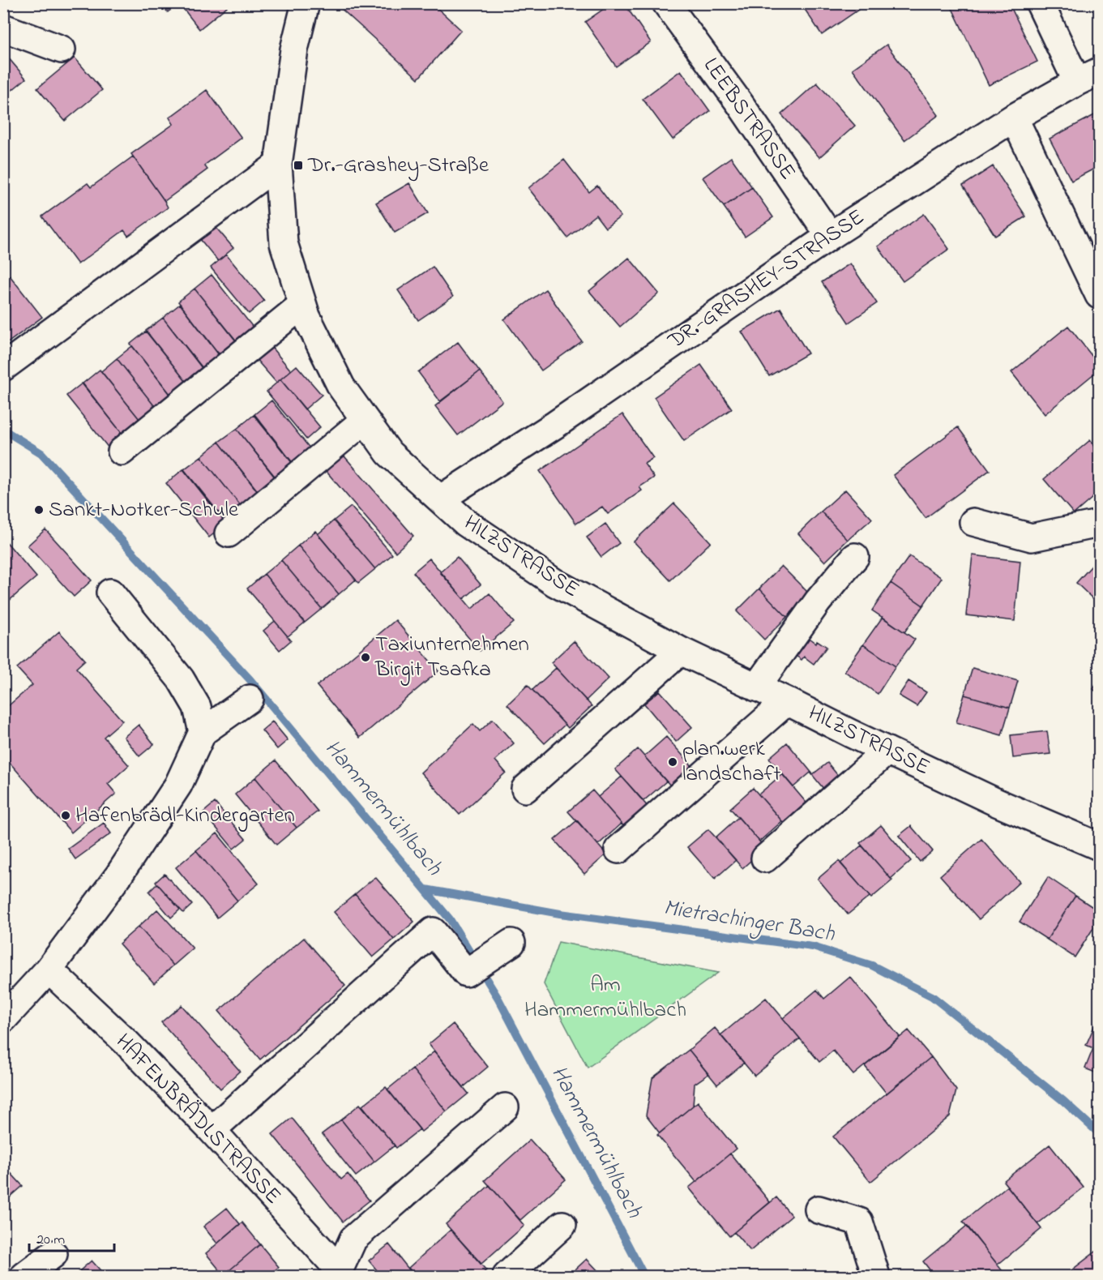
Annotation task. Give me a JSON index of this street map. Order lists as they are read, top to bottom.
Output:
{
  "streets": {
    "street": [
      "LEEBSTRASSE",
      "DR.-GRASHEY-STRASSE",
      "HILZSTRASSE",
      "HAFENBRÄDLSTRASSE"
    ]
  },
  "crossings": [
    ["LEEBSTRASSE", "DR.-GRASHEY-STRASSE"],
    ["DR.-GRASHEY-STRASSE", "HILZSTRASSE"]
  ],
  "water": ["Hammermühlbach", "Mietrachinger Bach"],
  "parks": ["Am Hammermühlbach"],
  "places": {
    "transit": ["Dr.-Grashey-Straße"],
    "other": [
      "Sankt-Notker-Schule",
      "Taxiunternehmen Birgit Tsafka",
      "plan.werk landschaft",
      "Hafenbrädl-Kindergarten"
    ]
  },
  "scale_bar": "20 m"
}
